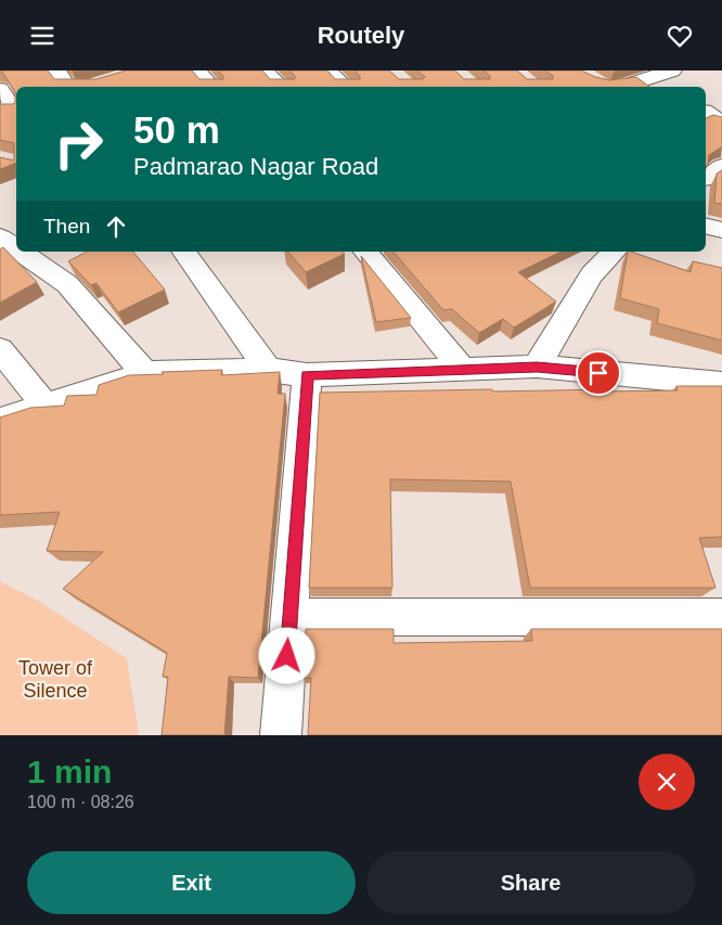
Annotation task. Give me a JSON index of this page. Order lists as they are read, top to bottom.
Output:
{
  "parks": ["Tower of Silence"],
  "page": {
    "header": "Routely",
    "turn": ["50 m", "Padmarao Nagar Road"],
    "then": "Then",
    "heading": ["1 min", "100 m · 08:26"],
    "buttons": ["Exit", "Share"]
  }
}
